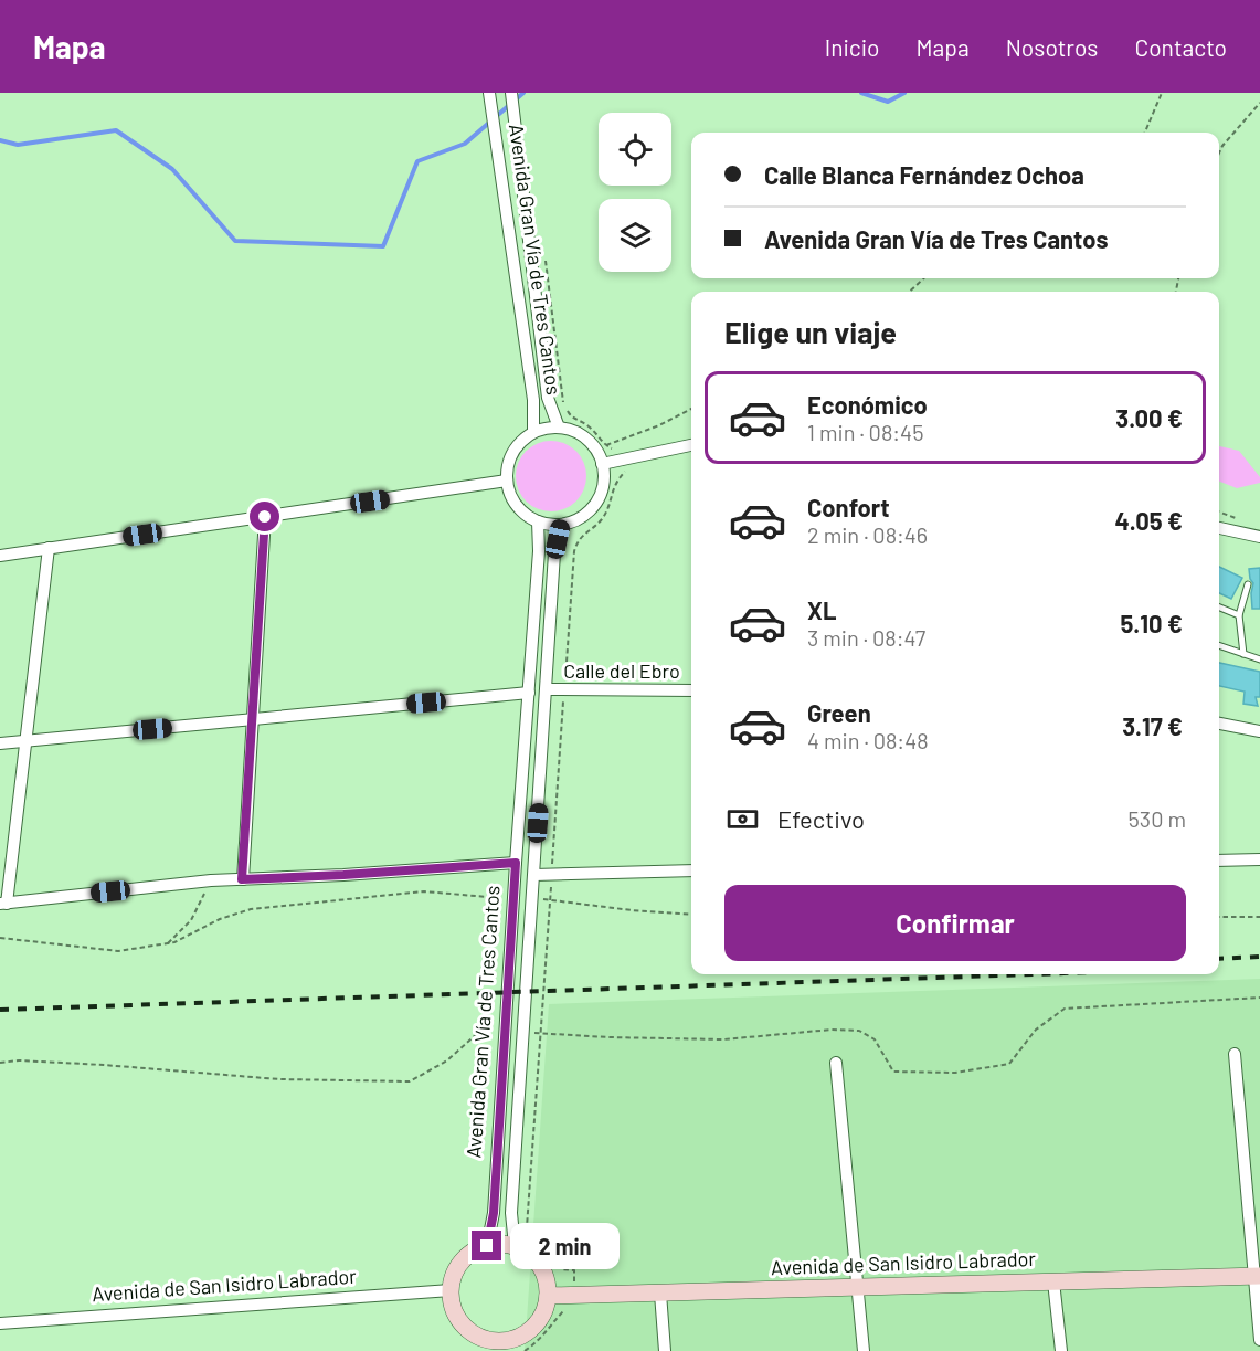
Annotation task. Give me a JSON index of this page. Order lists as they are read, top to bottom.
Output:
{
  "streets": {
    "street": ["Avenida Gran Vía de Tres Cantos", "Calle del Ebro", "Avenida de San Isidro Labrador"]
  },
  "crossings": [
    ["Avenida Gran Vía de Tres Cantos", "Calle del Ebro"],
    ["Avenida Gran Vía de Tres Cantos", "Avenida de San Isidro Labrador"]
  ],
  "page": {
    "header": "Mapa",
    "nav": [
      "Inicio",
      "Mapa",
      "Nosotros",
      "Contacto"
    ],
    "banner": ["Calle Blanca Fernández Ochoa", "Avenida Gran Vía de Tres Cantos"],
    "heading": "Elige un viaje",
    "list": [
      {
        "name": "Económico",
        "note": "1 min · 08:45",
        "value": "3.00 €"
      },
      {
        "name": "Confort",
        "note": "2 min · 08:46",
        "value": "4.05 €"
      },
      {
        "name": "XL",
        "note": "3 min · 08:47",
        "value": "5.10 €"
      },
      {
        "name": "Green",
        "note": "4 min · 08:48",
        "value": "3.17 €"
      }
    ],
    "pay": ["Efectivo", "530 m"],
    "buttons": "Confirmar",
    "bubble": "2 min"
  }
}
